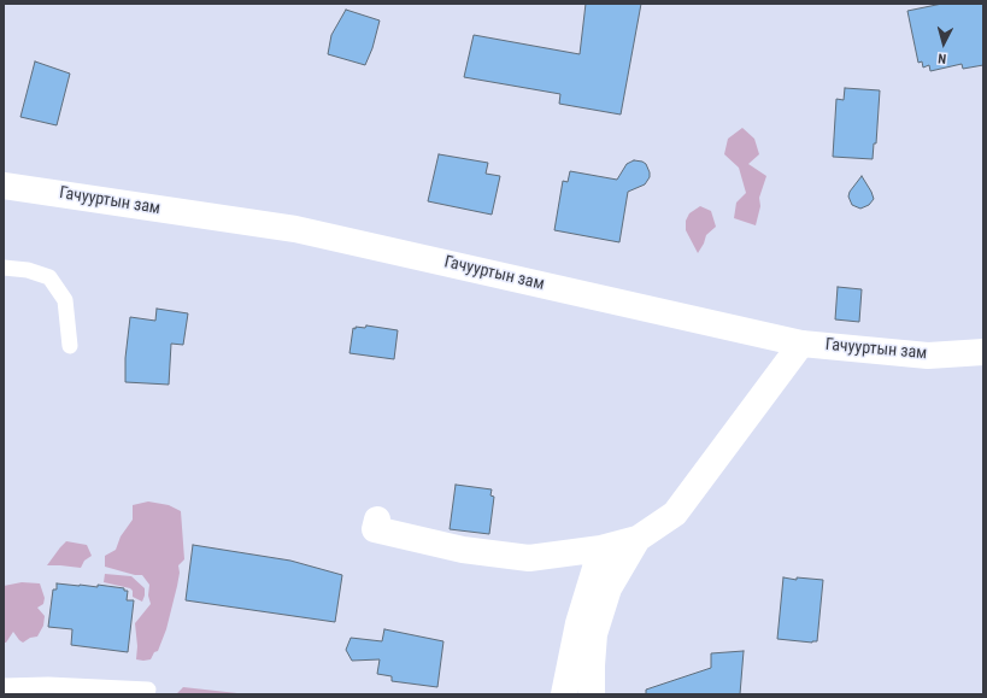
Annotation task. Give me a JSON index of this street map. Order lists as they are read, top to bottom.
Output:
{
  "streets": {
    "main road": ["Гачууртын зам"]
  },
  "north": "bottom"
}
